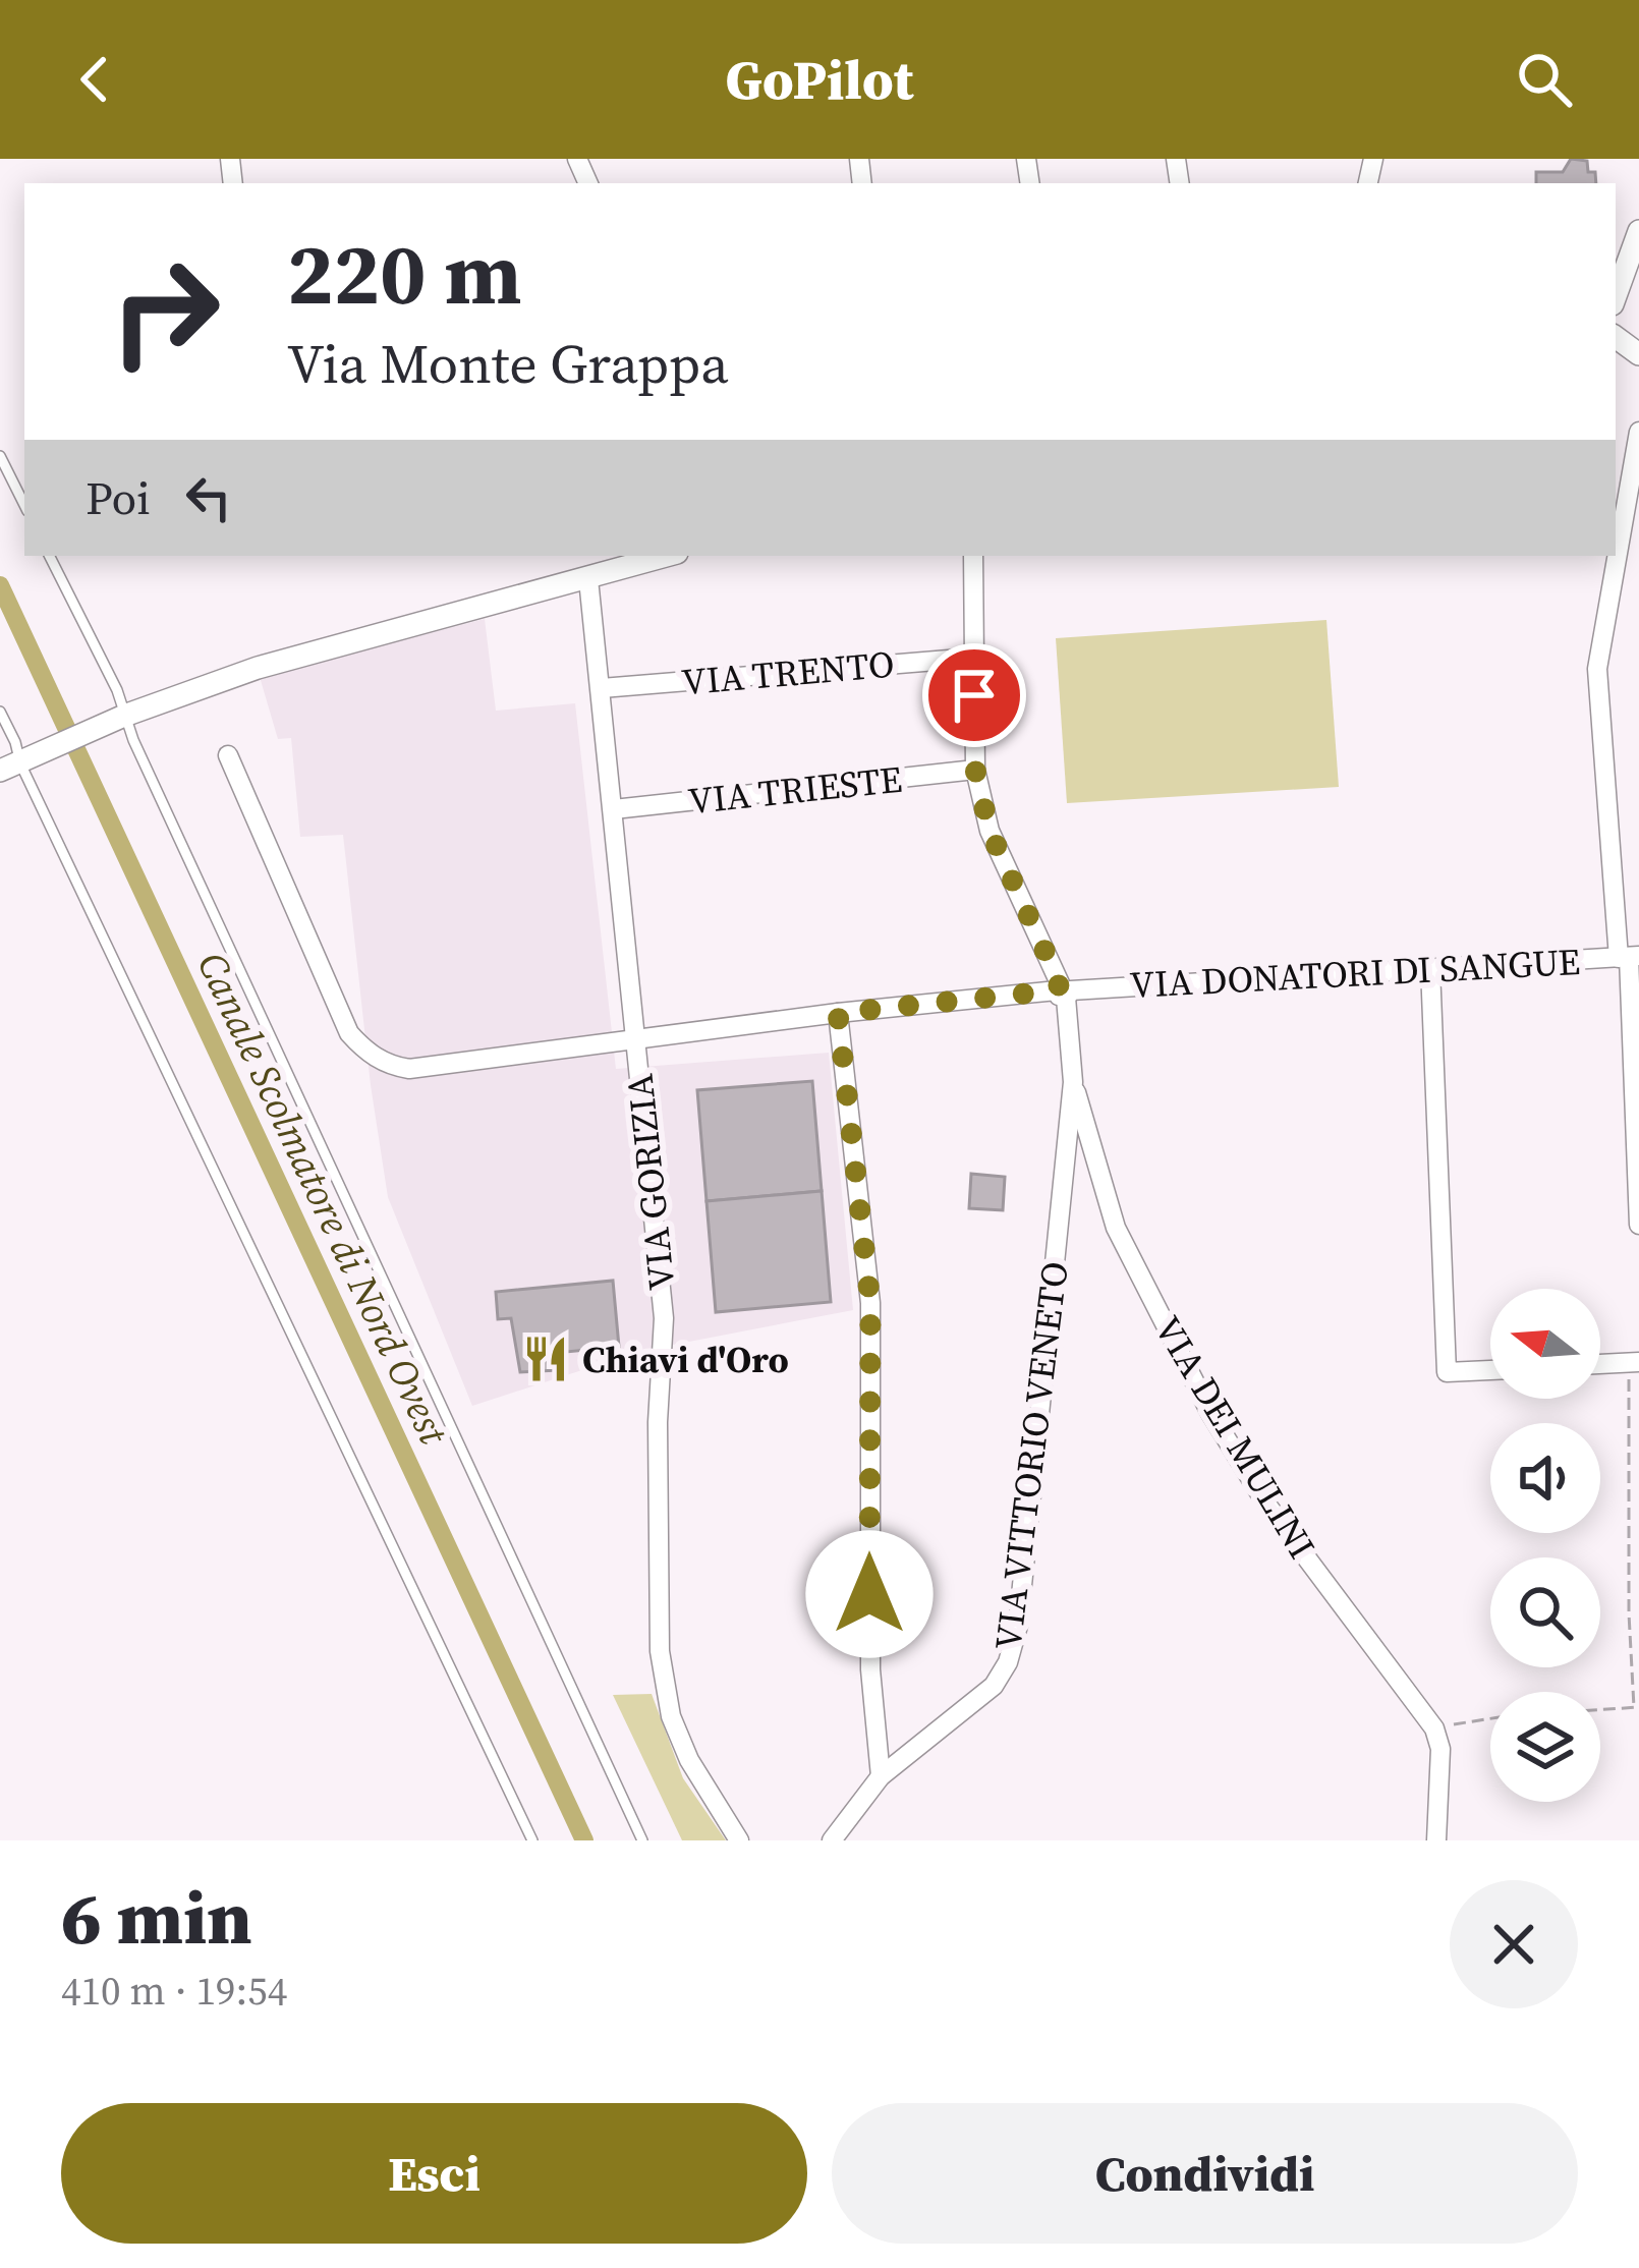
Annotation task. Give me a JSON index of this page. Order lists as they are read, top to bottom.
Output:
{
  "streets": {
    "street": [
      "VIA TRENTO",
      "VIA TRIESTE",
      "VIA DONATORI DI SANGUE",
      "VIA GORIZIA",
      "VIA DEI MULINI",
      "VIA VITTORIO VENETO"
    ]
  },
  "crossings": [
    ["VIA TRENTO", "VIA GORIZIA"],
    ["VIA TRENTO", "VIA VITTORIO VENETO"],
    ["VIA TRIESTE", "VIA GORIZIA"],
    ["VIA TRIESTE", "VIA VITTORIO VENETO"],
    ["VIA DONATORI DI SANGUE", "VIA GORIZIA"],
    ["VIA DONATORI DI SANGUE", "VIA VITTORIO VENETO"],
    ["VIA DEI MULINI", "VIA VITTORIO VENETO"]
  ],
  "water": ["Canale Scolmatore di Nord Ovest"],
  "places": {
    "restaurant": ["Chiavi d'Oro"]
  },
  "north": "left",
  "page": {
    "header": "GoPilot",
    "turn": ["220 m", "Via Monte Grappa"],
    "then": "Poi",
    "heading": ["6 min", "410 m · 19:54"],
    "buttons": ["Esci", "Condividi"]
  }
}
